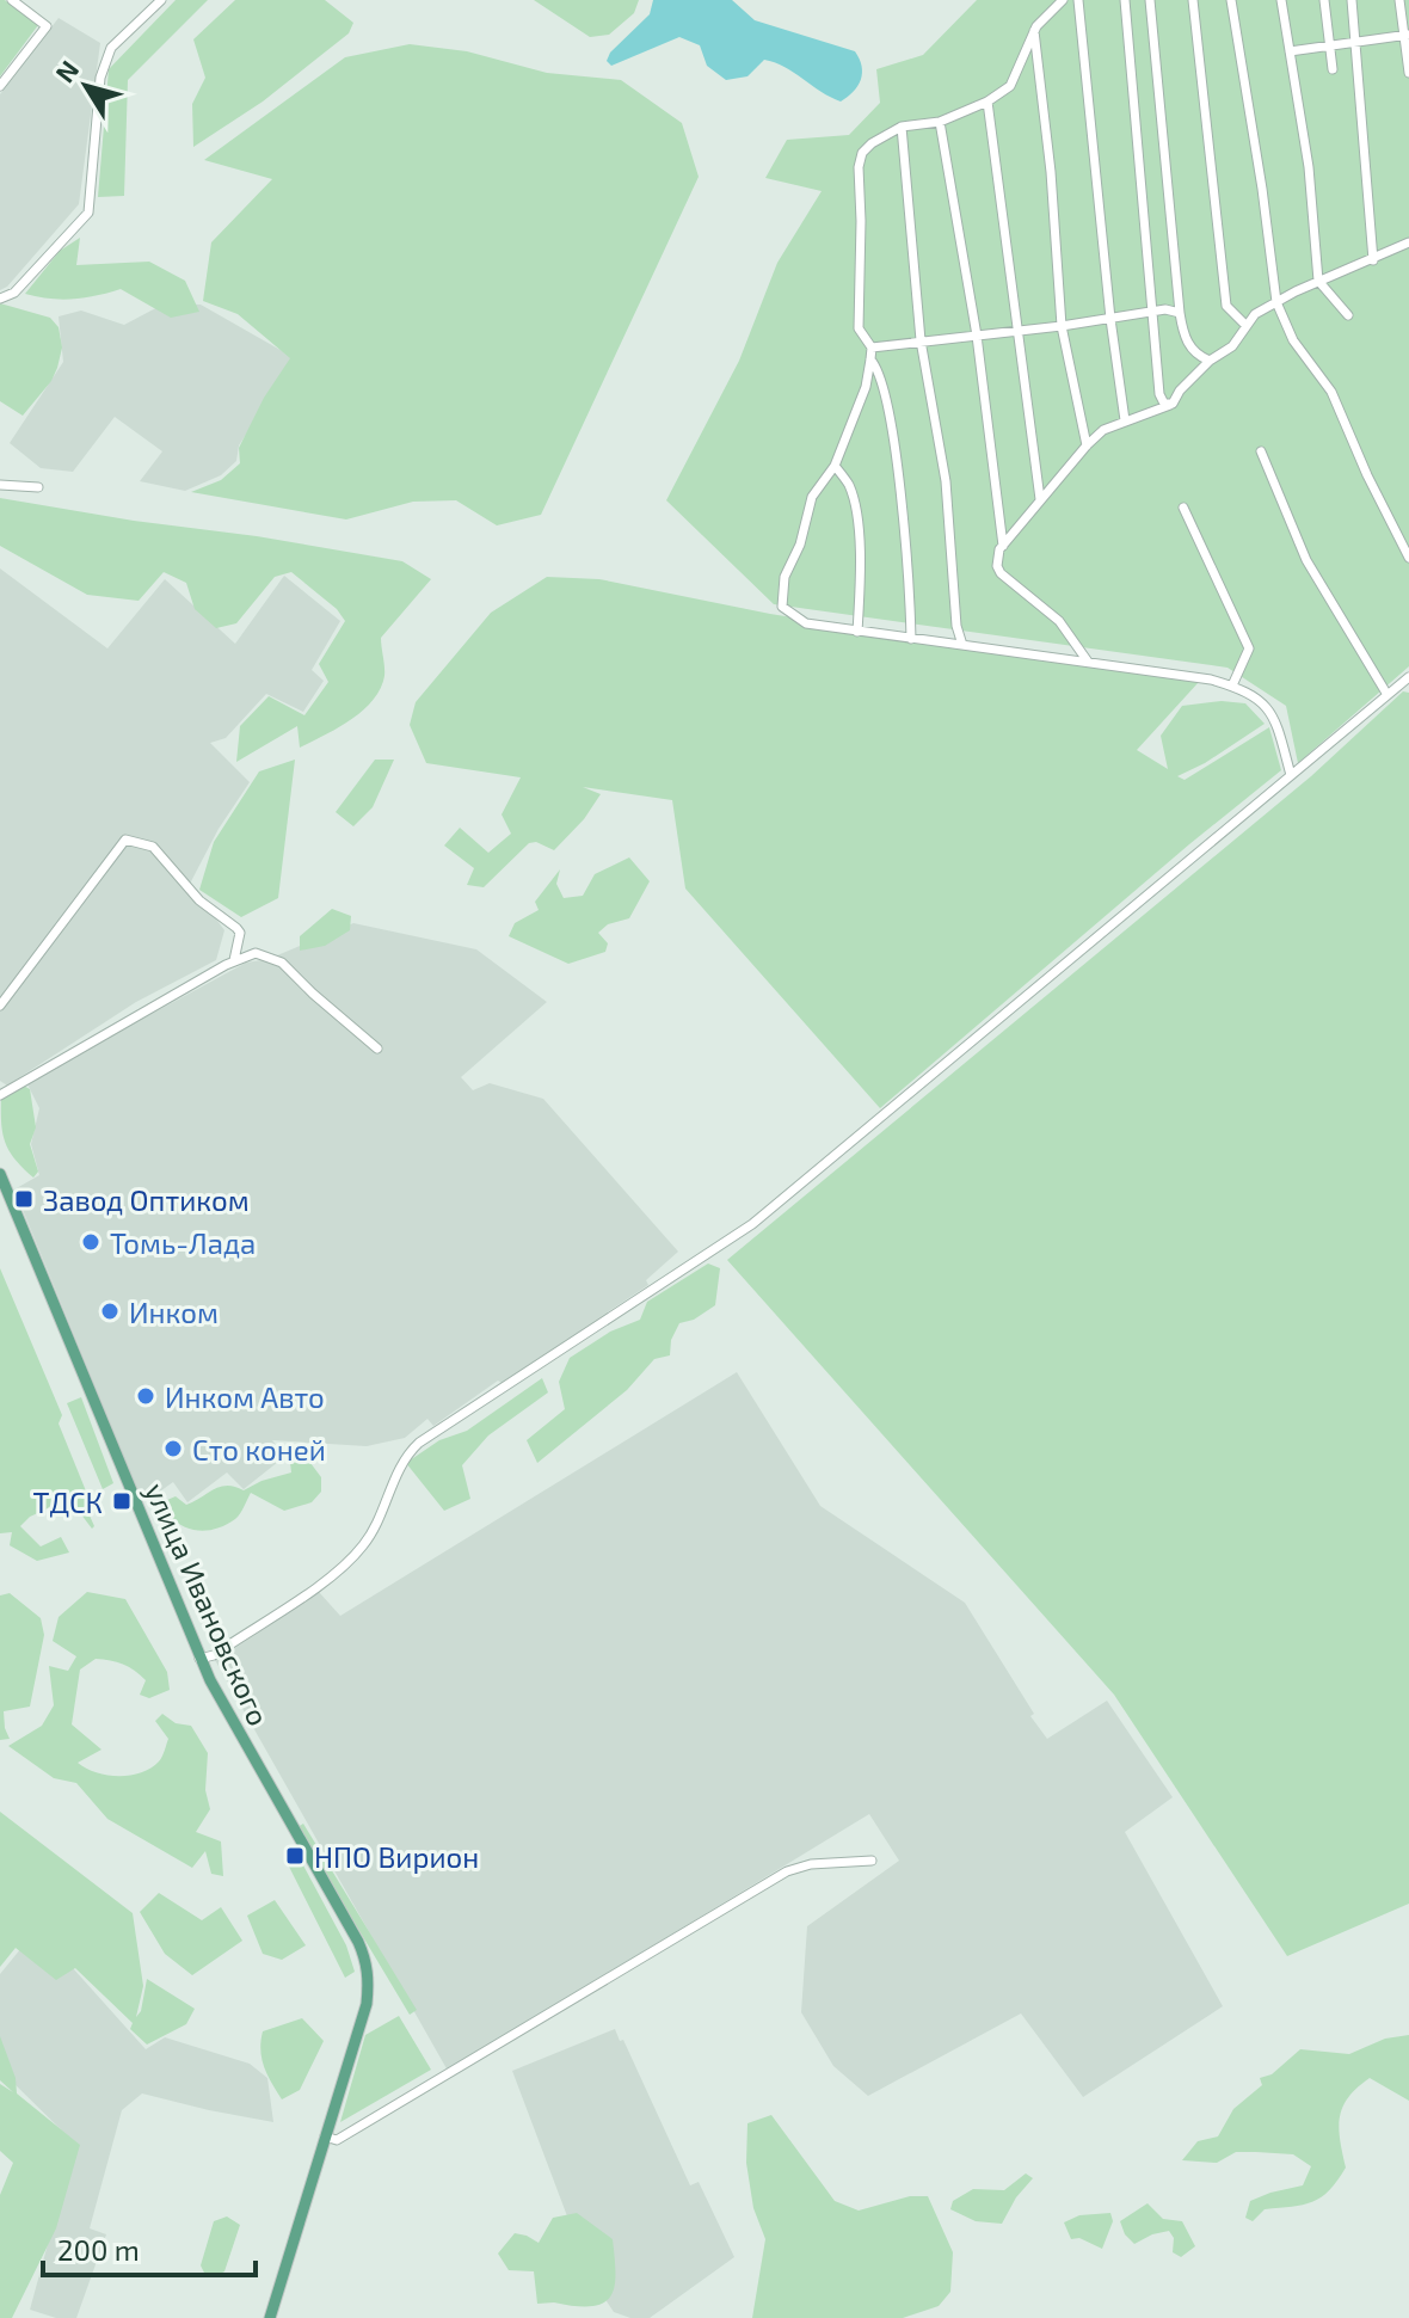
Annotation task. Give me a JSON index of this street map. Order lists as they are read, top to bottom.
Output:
{
  "streets": {
    "main road": ["улица Ивановского"]
  },
  "places": {
    "transit": ["Завод Оптиком", "ТДСК", "НПО Вирион"],
    "other": [
      "Томь-Лада",
      "Инком",
      "Инком Авто",
      "Сто коней"
    ]
  },
  "scale_bar": "200 m",
  "north": "top left"
}
